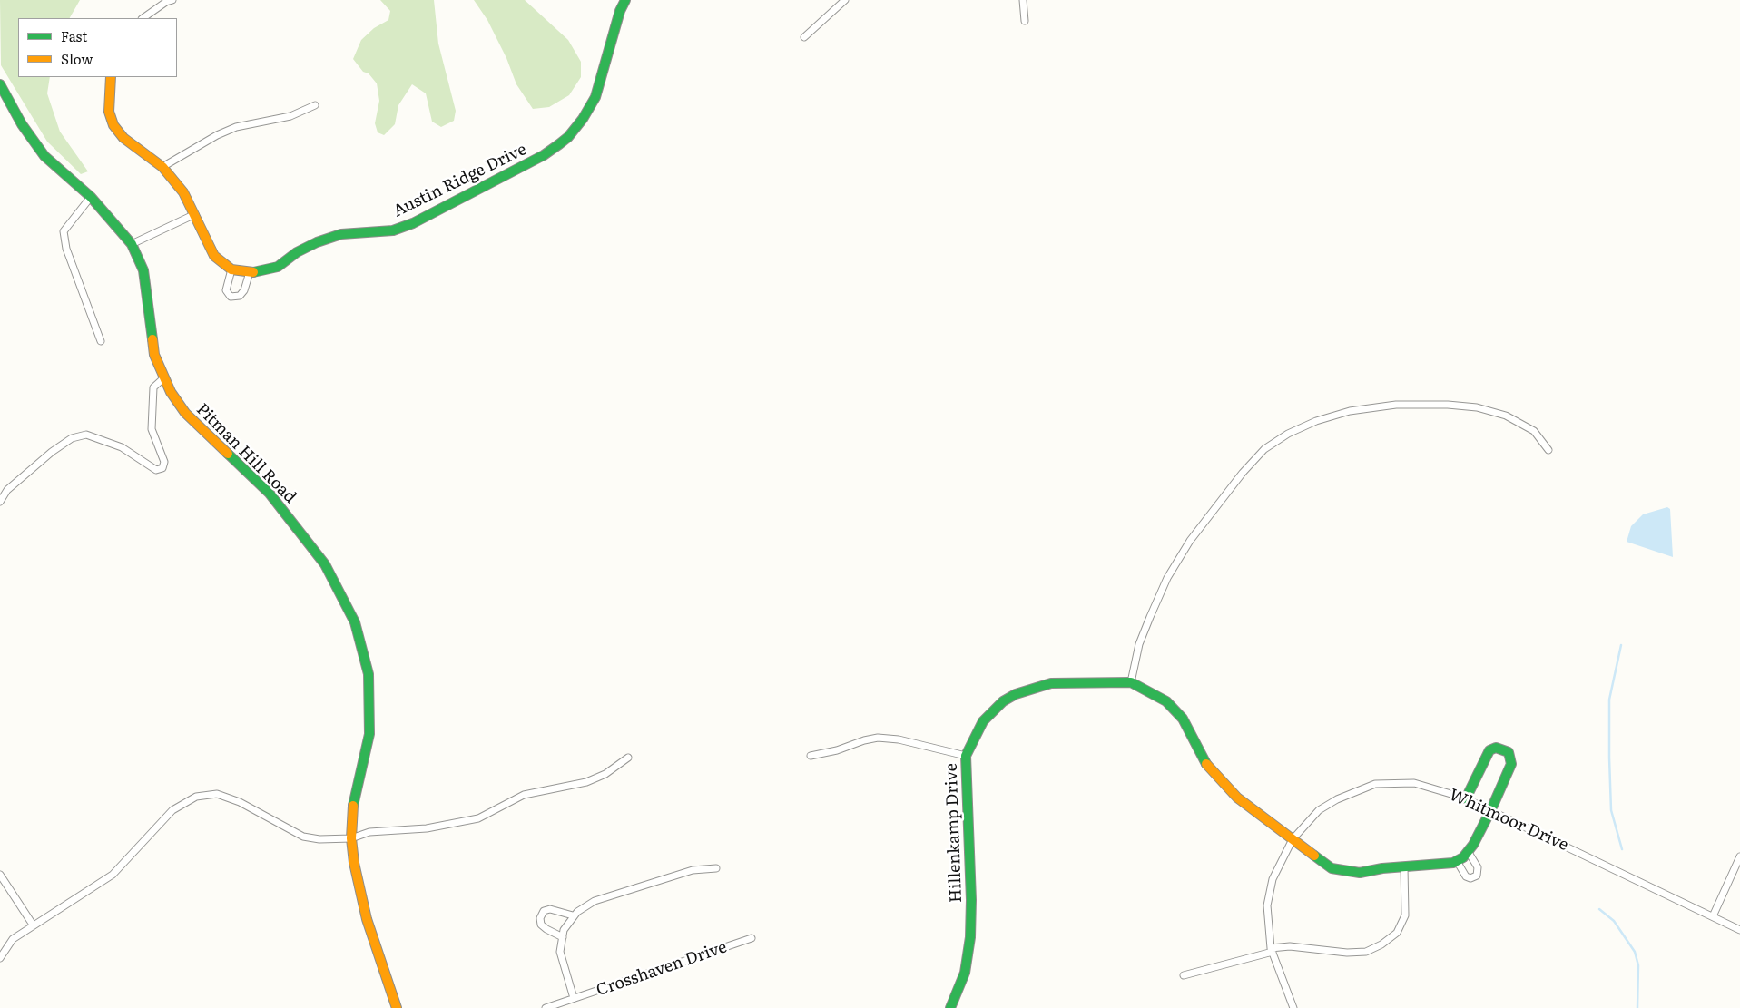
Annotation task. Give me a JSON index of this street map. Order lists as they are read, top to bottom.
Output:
{
  "streets": {
    "street": [
      "Austin Ridge Drive",
      "Pitman Hill Road",
      "Whitmoor Drive",
      "Hillenkamp Drive",
      "Crosshaven Drive"
    ]
  },
  "crossings": [
    ["Whitmoor Drive", "Hillenkamp Drive"]
  ],
  "legend": ["Fast", "Slow"]
}
